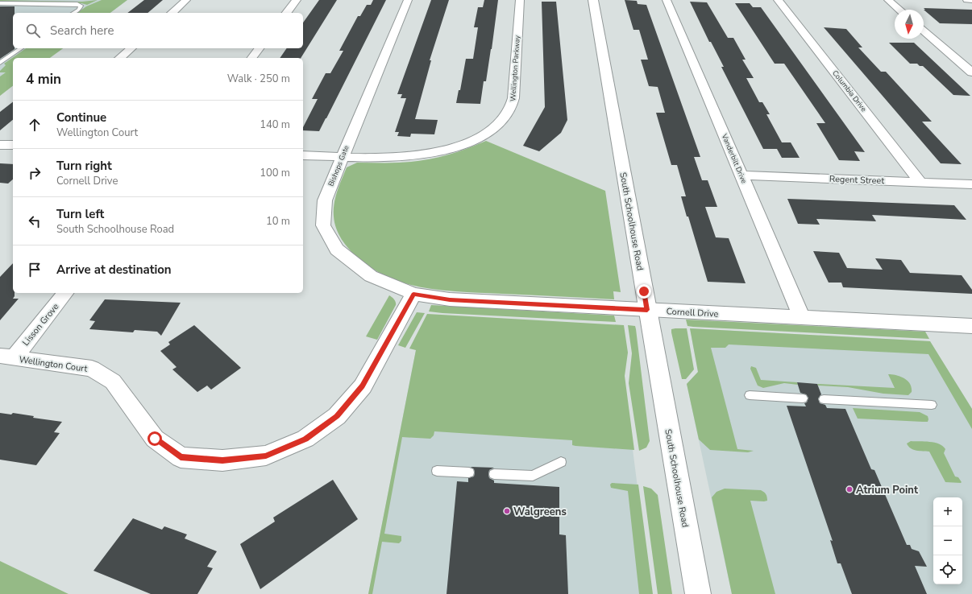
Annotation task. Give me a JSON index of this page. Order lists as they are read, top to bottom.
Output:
{
  "streets": {
    "street": [
      "Wellington Parkway",
      "Columbia Drive",
      "Vanderbilt Drive",
      "Bishops Gate",
      "Regent Street",
      "South Schoolhouse Road",
      "Cornell Drive",
      "Lisson Grove",
      "Wellington Court"
    ]
  },
  "crossings": [
    ["Wellington Parkway", "Bishops Gate"],
    ["Columbia Drive", "Regent Street"],
    ["Vanderbilt Drive", "Regent Street"],
    ["Vanderbilt Drive", "Cornell Drive"],
    ["Bishops Gate", "Cornell Drive"],
    ["Bishops Gate", "Wellington Court"],
    ["South Schoolhouse Road", "Cornell Drive"],
    ["Cornell Drive", "Wellington Court"],
    ["Lisson Grove", "Wellington Court"]
  ],
  "places": ["Atrium Point", "Walgreens"],
  "north": "bottom",
  "page": {
    "search": "Search here",
    "heading": ["4 min", "Walk · 250 m"],
    "list": [
      ["Continue", "Wellington Court", "140 m"],
      ["Turn right", "Cornell Drive", "100 m"],
      ["Turn left", "South Schoolhouse Road", "10 m"],
      "Arrive at destination"
    ],
    "map_buttons": ["+", "−"]
  }
}
